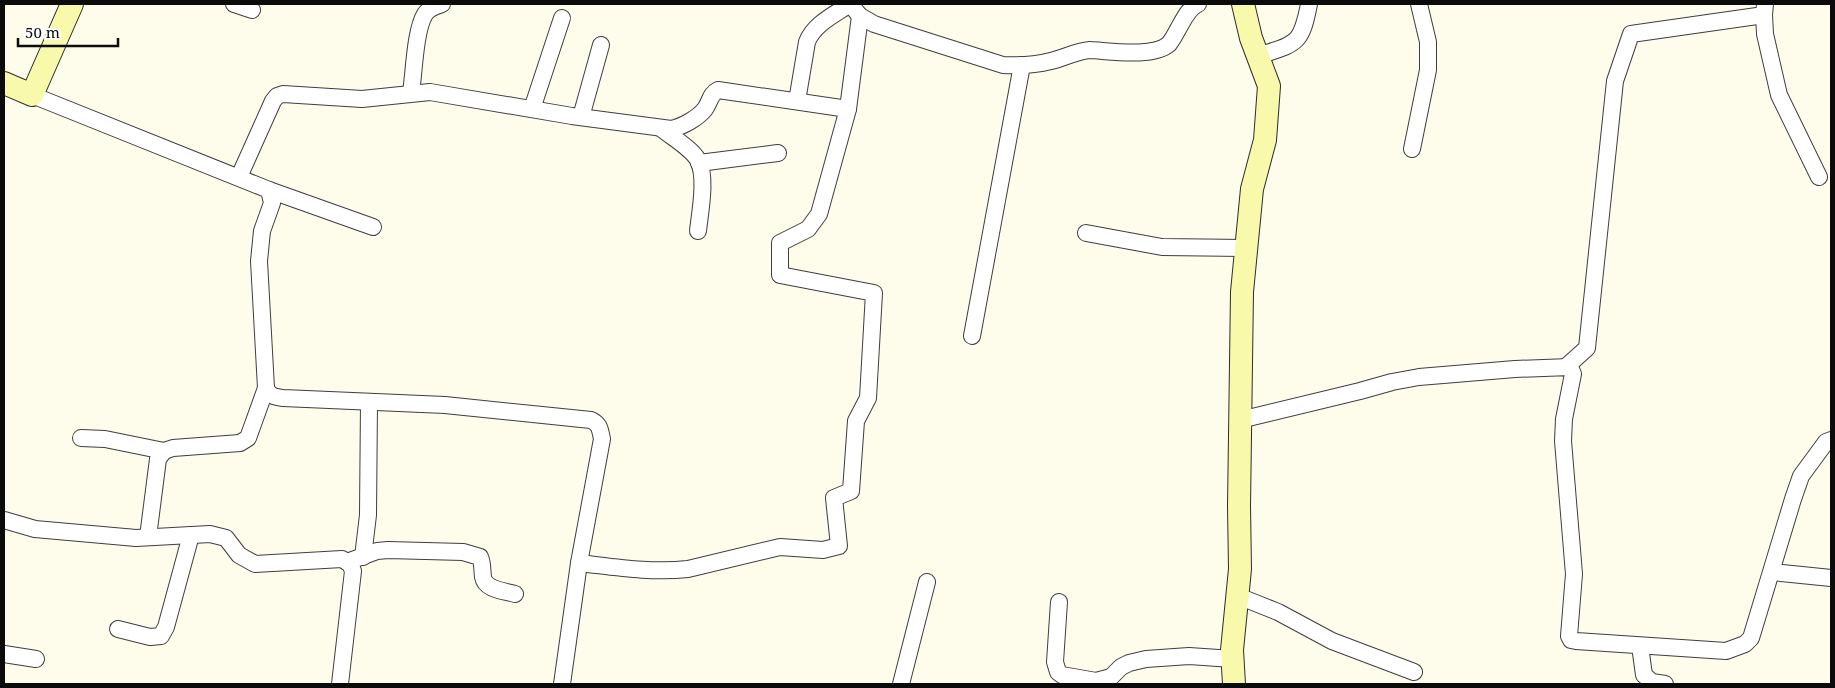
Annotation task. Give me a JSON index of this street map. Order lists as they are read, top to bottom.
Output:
{
  "scale_bar": "50 m"
}
